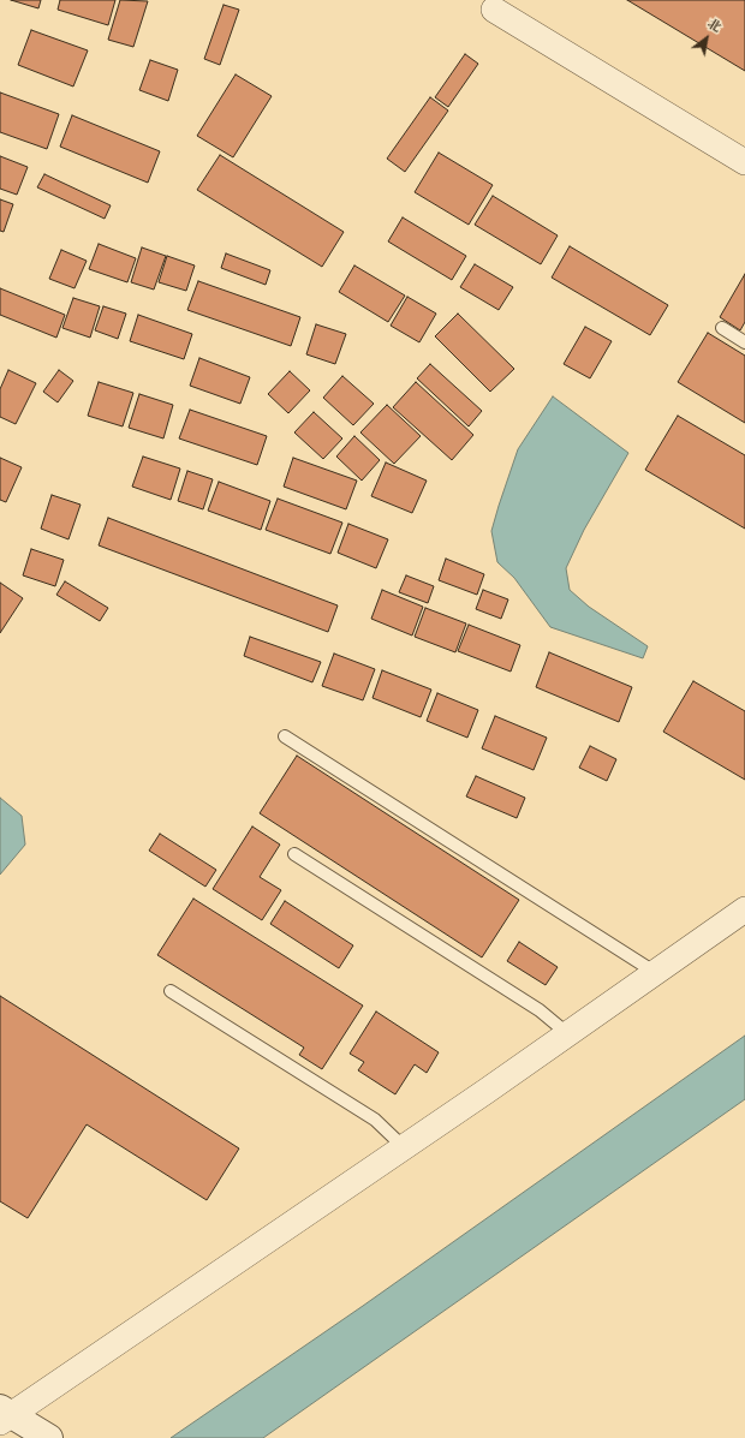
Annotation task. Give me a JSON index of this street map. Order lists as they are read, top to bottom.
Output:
{
  "north": "top right"
}
